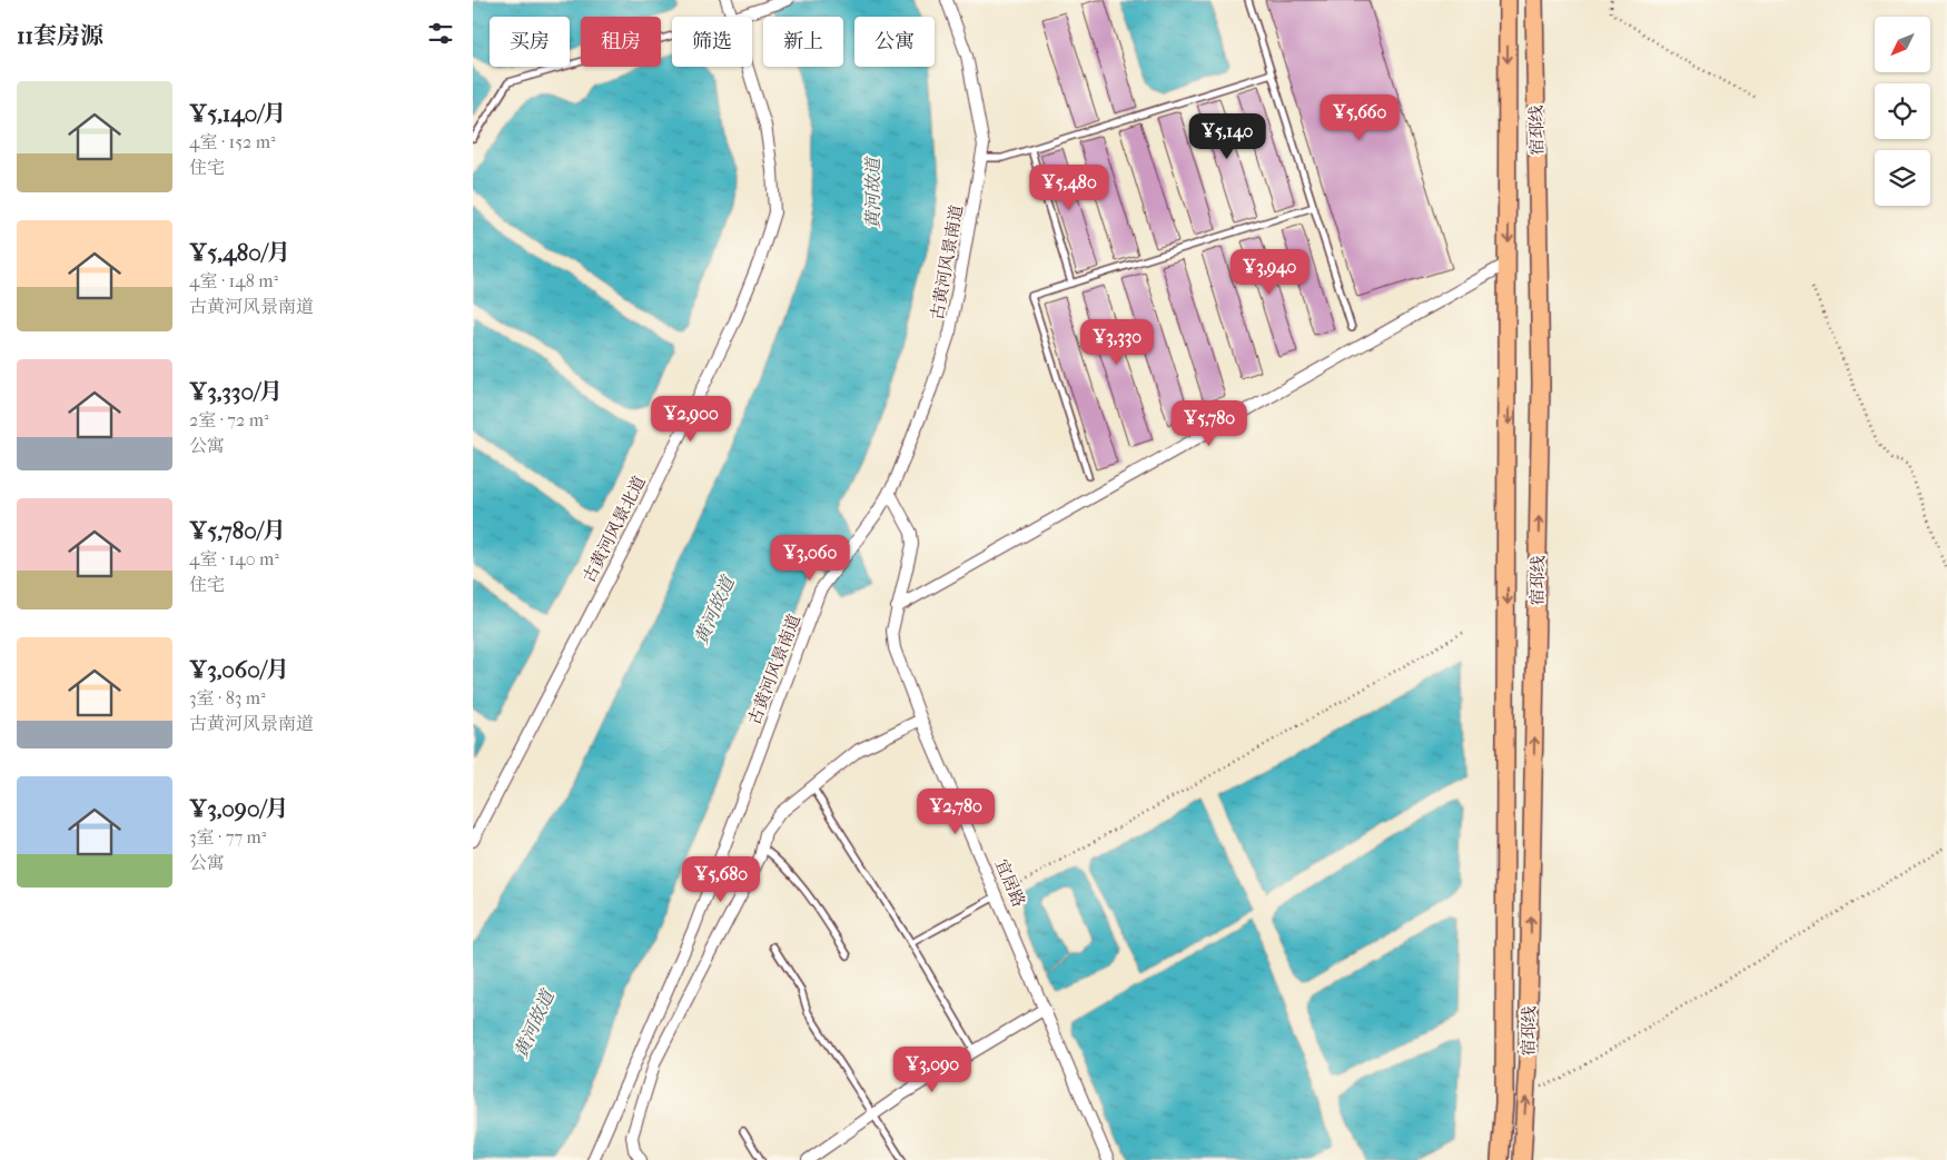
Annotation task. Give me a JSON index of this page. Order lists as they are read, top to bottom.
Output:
{
  "streets": {
    "main road": ["宿邳线"],
    "street": ["古黄河风景南道", "古黄河风景北道", "宜居路"]
  },
  "crossings": [
    ["古黄河风景南道", "宜居路"]
  ],
  "water": ["黄河故道"],
  "north": "bottom left",
  "page": {
    "heading": "11套房源",
    "chip": [
      "买房",
      "租房",
      "筛选",
      "新上",
      "公寓"
    ],
    "list": [
      {
        "name": "¥5,140/月",
        "note": "4室 · 152 m² · 住宅"
      },
      {
        "name": "¥5,480/月",
        "note": "4室 · 148 m² · 古黄河风景南道"
      },
      {
        "name": "¥3,330/月",
        "note": "2室 · 72 m² · 公寓"
      },
      {
        "name": "¥5,780/月",
        "note": "4室 · 140 m² · 住宅"
      },
      {
        "name": "¥3,060/月",
        "note": "3室 · 83 m² · 古黄河风景南道"
      },
      {
        "name": "¥3,090/月",
        "note": "3室 · 77 m² · 公寓"
      }
    ],
    "price": [
      "¥5,660",
      "¥5,140",
      "¥5,480",
      "¥3,940",
      "¥3,330",
      "¥2,900",
      "¥5,780",
      "¥3,060",
      "¥2,780",
      "¥5,680",
      "¥3,090"
    ]
  }
}
